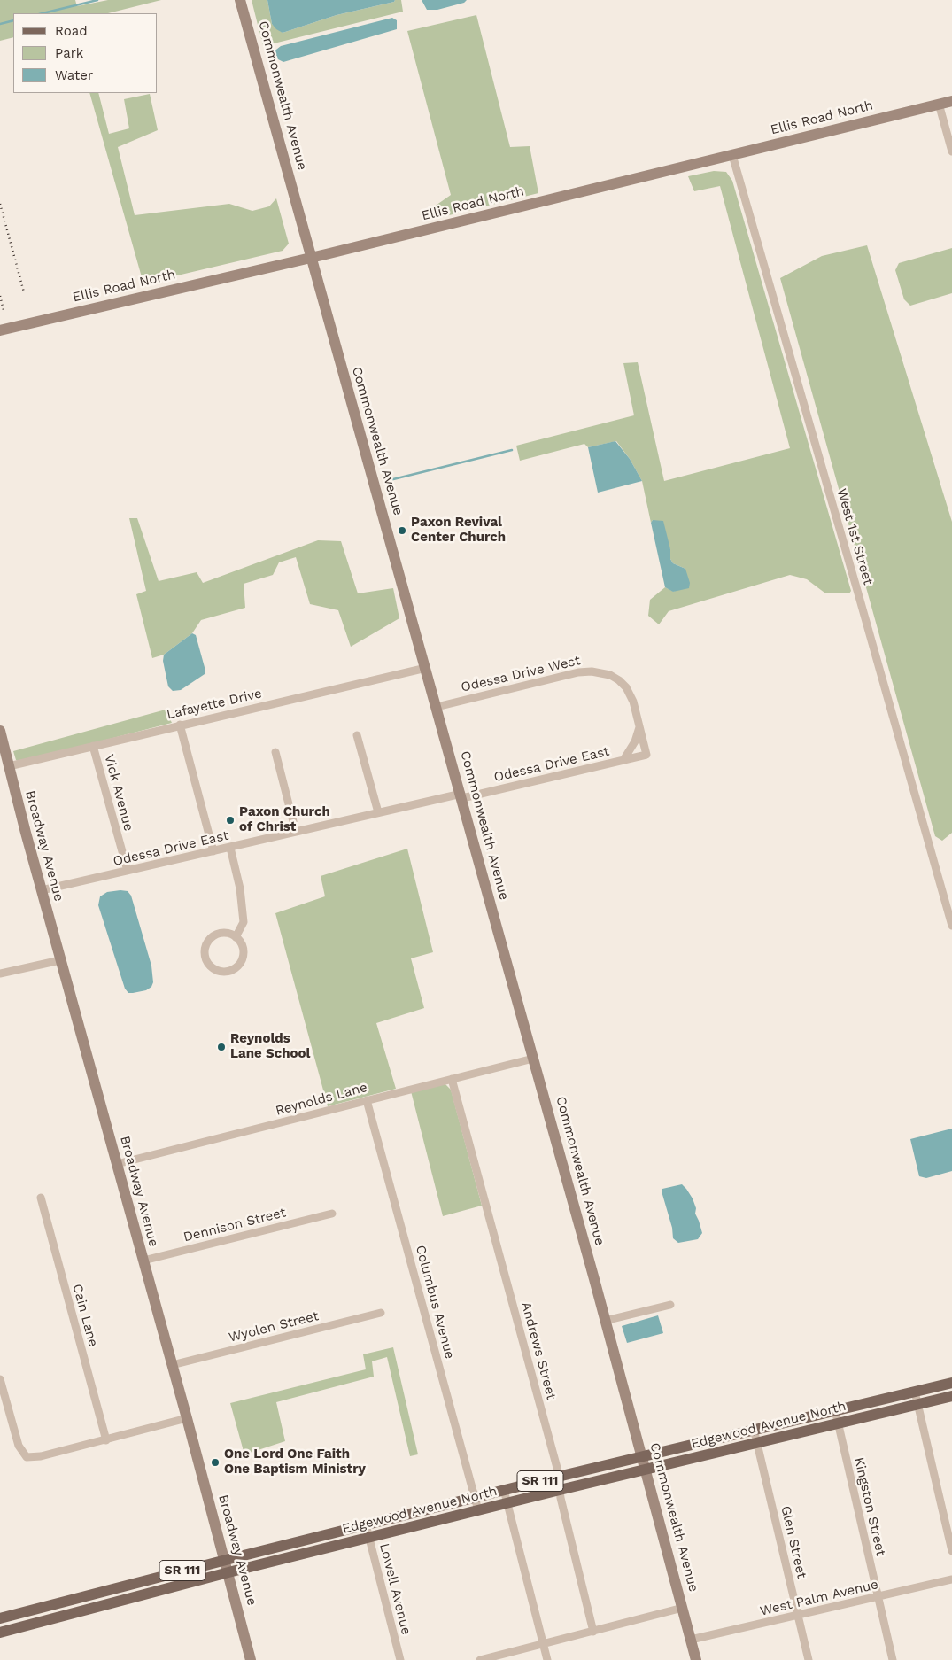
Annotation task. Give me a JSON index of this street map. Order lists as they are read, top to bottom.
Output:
{
  "streets": {
    "main road": ["Edgewood Avenue North", "SR 111"],
    "street": [
      "Commonwealth Avenue",
      "Ellis Road North",
      "West 1st Street",
      "Odessa Drive West",
      "Lafayette Drive",
      "Odessa Drive East",
      "Vick Avenue",
      "Broadway Avenue",
      "Reynolds Lane",
      "Dennison Street",
      "Columbus Avenue",
      "Cain Lane",
      "Wyolen Street",
      "Andrews Street",
      "Kingston Street",
      "Glen Street",
      "Lowell Avenue",
      "West Palm Avenue"
    ]
  },
  "crossings": [
    ["Commonwealth Avenue", "Ellis Road North"],
    ["Commonwealth Avenue", "Odessa Drive West"],
    ["Commonwealth Avenue", "Lafayette Drive"],
    ["Commonwealth Avenue", "Odessa Drive East"],
    ["Commonwealth Avenue", "Reynolds Lane"],
    ["Commonwealth Avenue", "Edgewood Avenue North"],
    ["Commonwealth Avenue", "West Palm Avenue"],
    ["Ellis Road North", "West 1st Street"],
    ["Odessa Drive West", "Odessa Drive East"],
    ["Lafayette Drive", "Vick Avenue"],
    ["Lafayette Drive", "Broadway Avenue"],
    ["Odessa Drive East", "Vick Avenue"],
    ["Odessa Drive East", "Broadway Avenue"],
    ["Broadway Avenue", "Reynolds Lane"],
    ["Broadway Avenue", "Dennison Street"],
    ["Broadway Avenue", "Wyolen Street"],
    ["Broadway Avenue", "Edgewood Avenue North"],
    ["Reynolds Lane", "Columbus Avenue"],
    ["Reynolds Lane", "Andrews Street"],
    ["Columbus Avenue", "Edgewood Avenue North"],
    ["Andrews Street", "Edgewood Avenue North"],
    ["Edgewood Avenue North", "Kingston Street"],
    ["Edgewood Avenue North", "Glen Street"],
    ["Edgewood Avenue North", "Lowell Avenue"],
    ["Kingston Street", "West Palm Avenue"],
    ["Glen Street", "West Palm Avenue"]
  ],
  "places": [
    "Paxon Revival Center Church",
    "Paxon Church of Christ",
    "Reynolds Lane School",
    "One Lord One Faith One Baptism Ministry"
  ],
  "legend": ["Road", "Park", "Water"]
}
